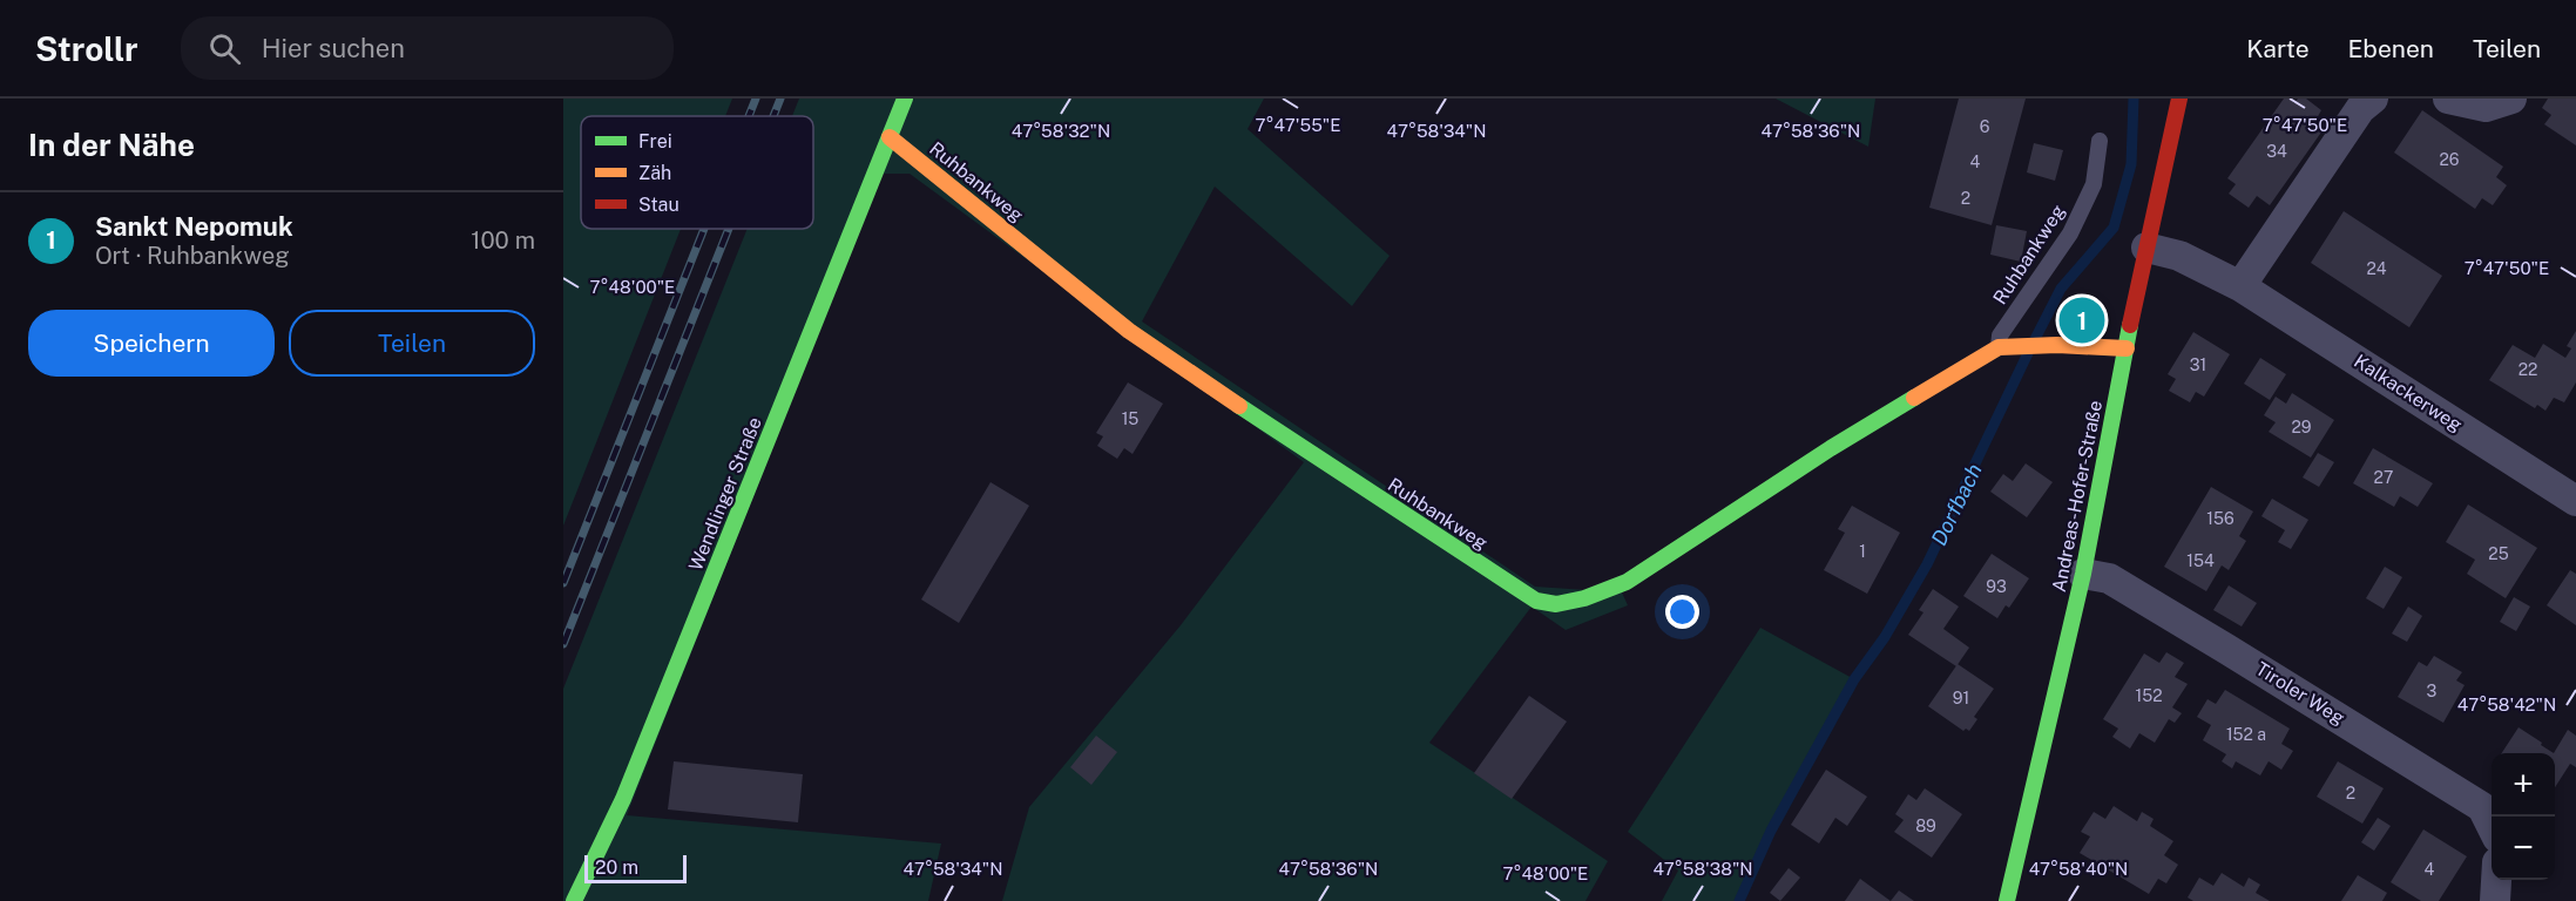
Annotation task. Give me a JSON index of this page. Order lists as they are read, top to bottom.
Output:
{
  "streets": {
    "street": [
      "Ruhbankweg",
      "Kalkackerweg",
      "Wendlinger Straße",
      "Andreas-Hofer-Straße",
      "Tiroler Weg"
    ]
  },
  "crossings": [
    ["Ruhbankweg", "Wendlinger Straße"],
    ["Ruhbankweg", "Andreas-Hofer-Straße"],
    ["Kalkackerweg", "Andreas-Hofer-Straße"],
    ["Andreas-Hofer-Straße", "Tiroler Weg"]
  ],
  "water": ["Dorfbach"],
  "house_numbers": [
    "6",
    "34",
    "26",
    "4",
    "2",
    "24",
    "31",
    "22",
    "15",
    "29",
    "27",
    "156",
    "1",
    "25",
    "154",
    "93",
    "3",
    "152",
    "91",
    "152 a",
    "2",
    "89",
    "4"
  ],
  "legend": ["Frei", "Zäh", "Stau"],
  "scale_bar": "20 m",
  "page": {
    "header": "Strollr",
    "search": "Hier suchen",
    "nav": ["Karte", "Ebenen", "Teilen"],
    "heading": "In der Nähe",
    "list": [
      {
        "mark": "1",
        "name": "Sankt Nepomuk",
        "note": "Ort · Ruhbankweg",
        "value": "100 m"
      }
    ],
    "buttons": ["Speichern", "Teilen"],
    "pins": "1",
    "map_buttons": ["+", "−"],
    "scale": "20 m"
  },
  "coordinates": [
    "7°47'50\"E",
    "7°47'55\"E",
    "47°58'32\"N",
    "47°58'34\"N",
    "47°58'36\"N",
    "7°48'00\"E",
    "47°58'42\"N",
    "47°58'38\"N",
    "47°58'40\"N"
  ]
}
